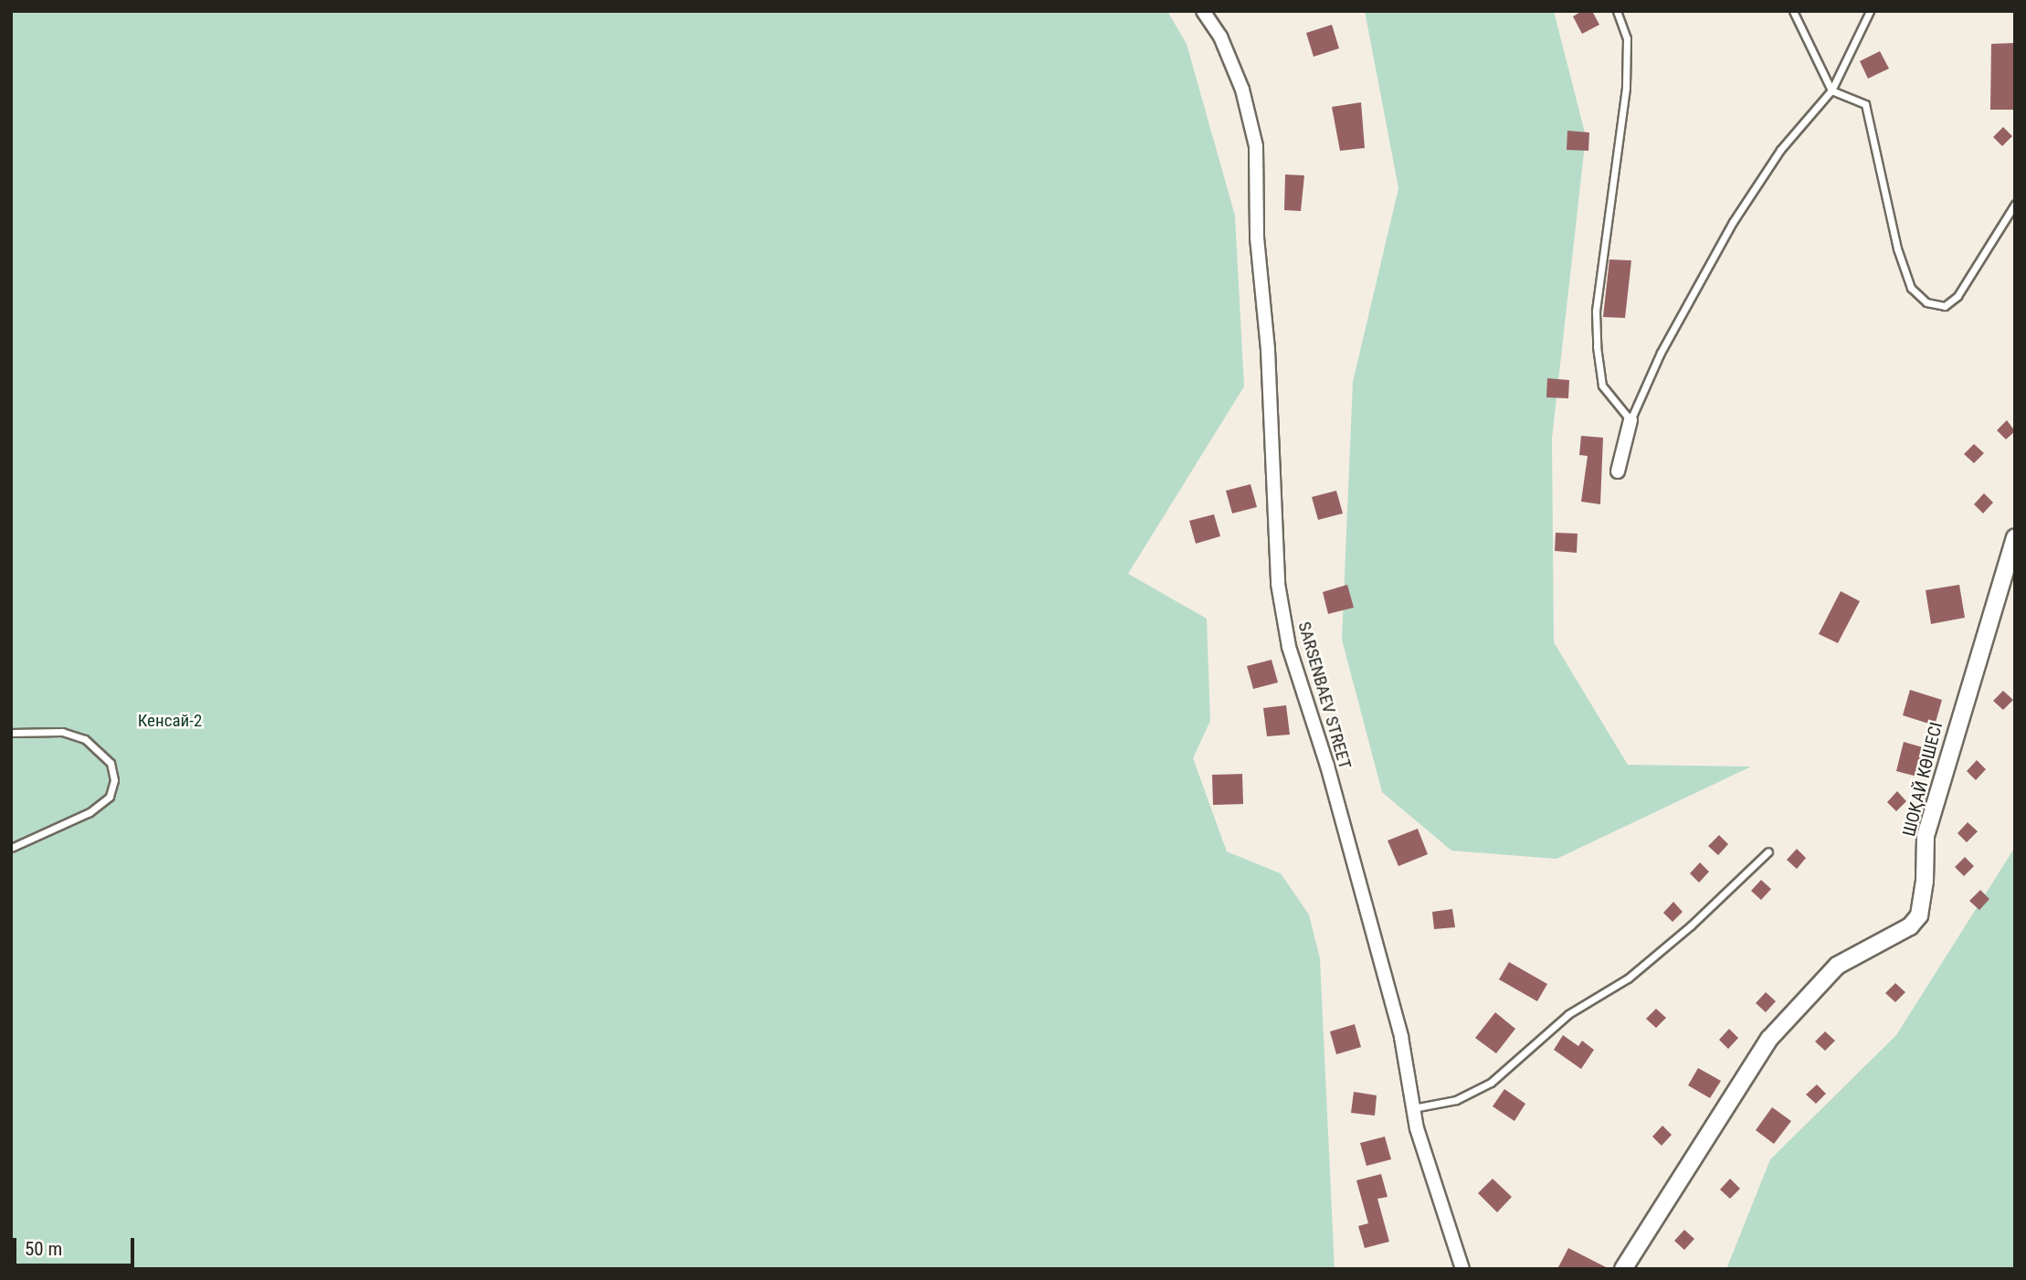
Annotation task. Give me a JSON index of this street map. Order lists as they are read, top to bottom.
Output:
{
  "streets": {
    "street": ["SARSENBAEV STREET", "ШОҚАЙ КӨШЕСІ"]
  },
  "parks": ["Кенсай-2"],
  "scale_bar": "50 m"
}
